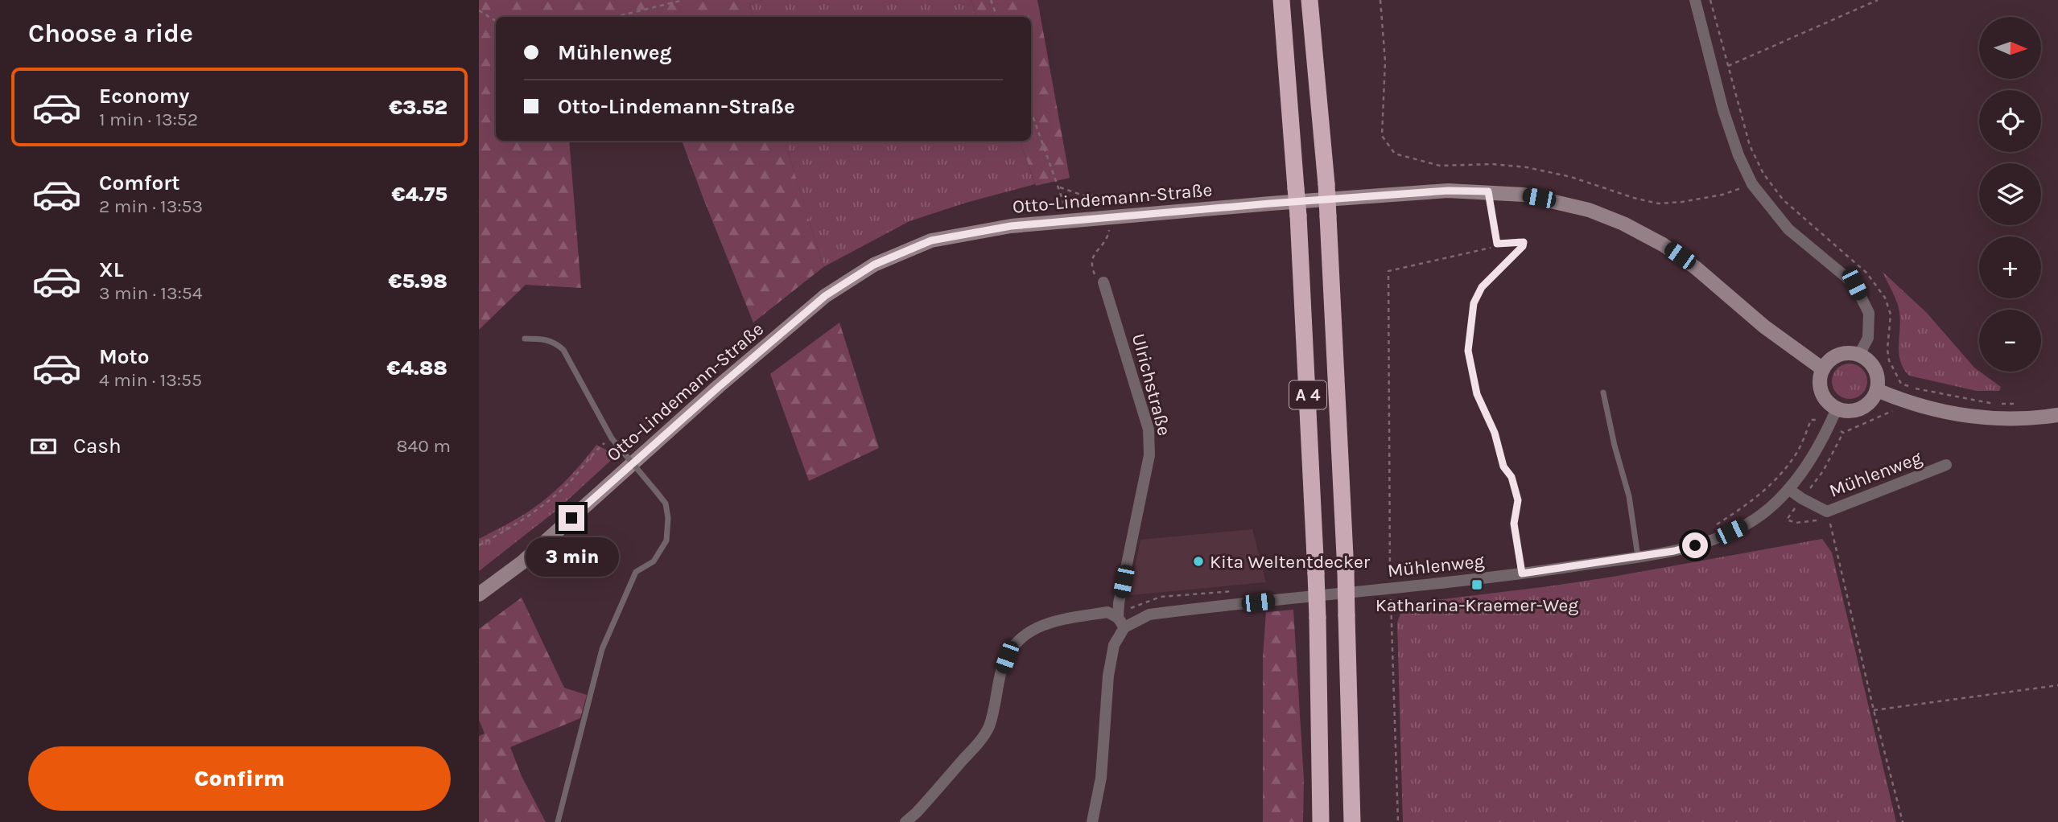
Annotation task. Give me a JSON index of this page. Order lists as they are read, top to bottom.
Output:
{
  "streets": {
    "highway": ["A 4"],
    "street": ["Otto-Lindemann-Straße", "Ulrichstraße", "Mühlenweg"]
  },
  "crossings": [
    ["Otto-Lindemann-Straße", "Mühlenweg"],
    ["Ulrichstraße", "Mühlenweg"]
  ],
  "places": {
    "other": ["Kita Weltentdecker"],
    "transit": ["Katharina-Kraemer-Weg"]
  },
  "north": "right",
  "page": {
    "heading": "Choose a ride",
    "map_buttons": ["+", "−"],
    "banner": ["Mühlenweg", "Otto-Lindemann-Straße"],
    "list": [
      {
        "name": "Economy",
        "note": "1 min · 13:52",
        "value": "€3.52"
      },
      {
        "name": "Comfort",
        "note": "2 min · 13:53",
        "value": "€4.75"
      },
      {
        "name": "XL",
        "note": "3 min · 13:54",
        "value": "€5.98"
      },
      {
        "name": "Moto",
        "note": "4 min · 13:55",
        "value": "€4.88"
      }
    ],
    "pay": ["Cash", "840 m"],
    "bubble": "3 min",
    "buttons": "Confirm"
  }
}
